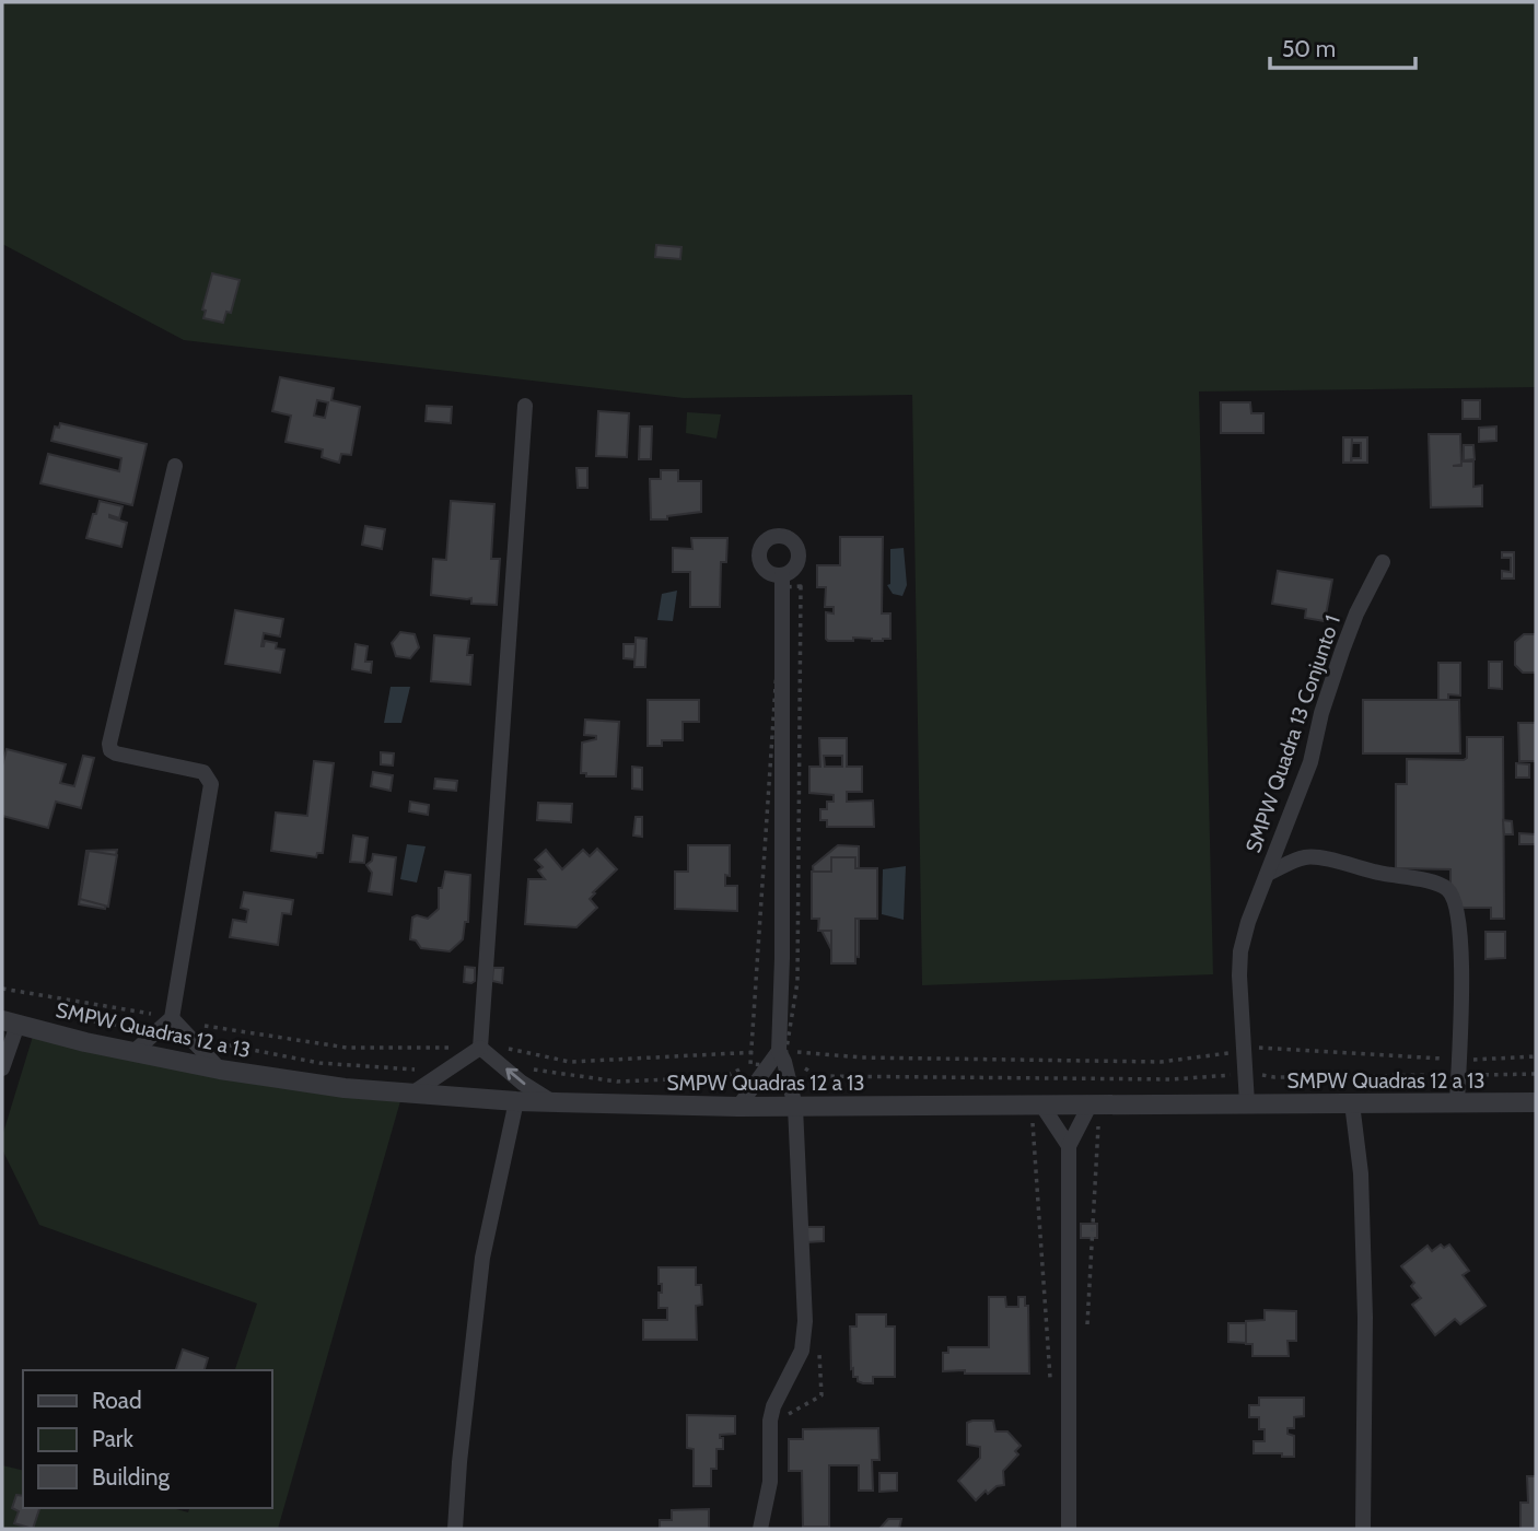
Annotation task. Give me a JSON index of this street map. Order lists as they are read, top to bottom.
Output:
{
  "streets": {
    "street": ["SMPW Quadra 13 Conjunto 1", "SMPW Quadras 12 a 13"]
  },
  "crossings": [
    ["SMPW Quadra 13 Conjunto 1", "SMPW Quadras 12 a 13"]
  ],
  "legend": ["Road", "Park", "Building"],
  "scale_bar": "50 m"
}
